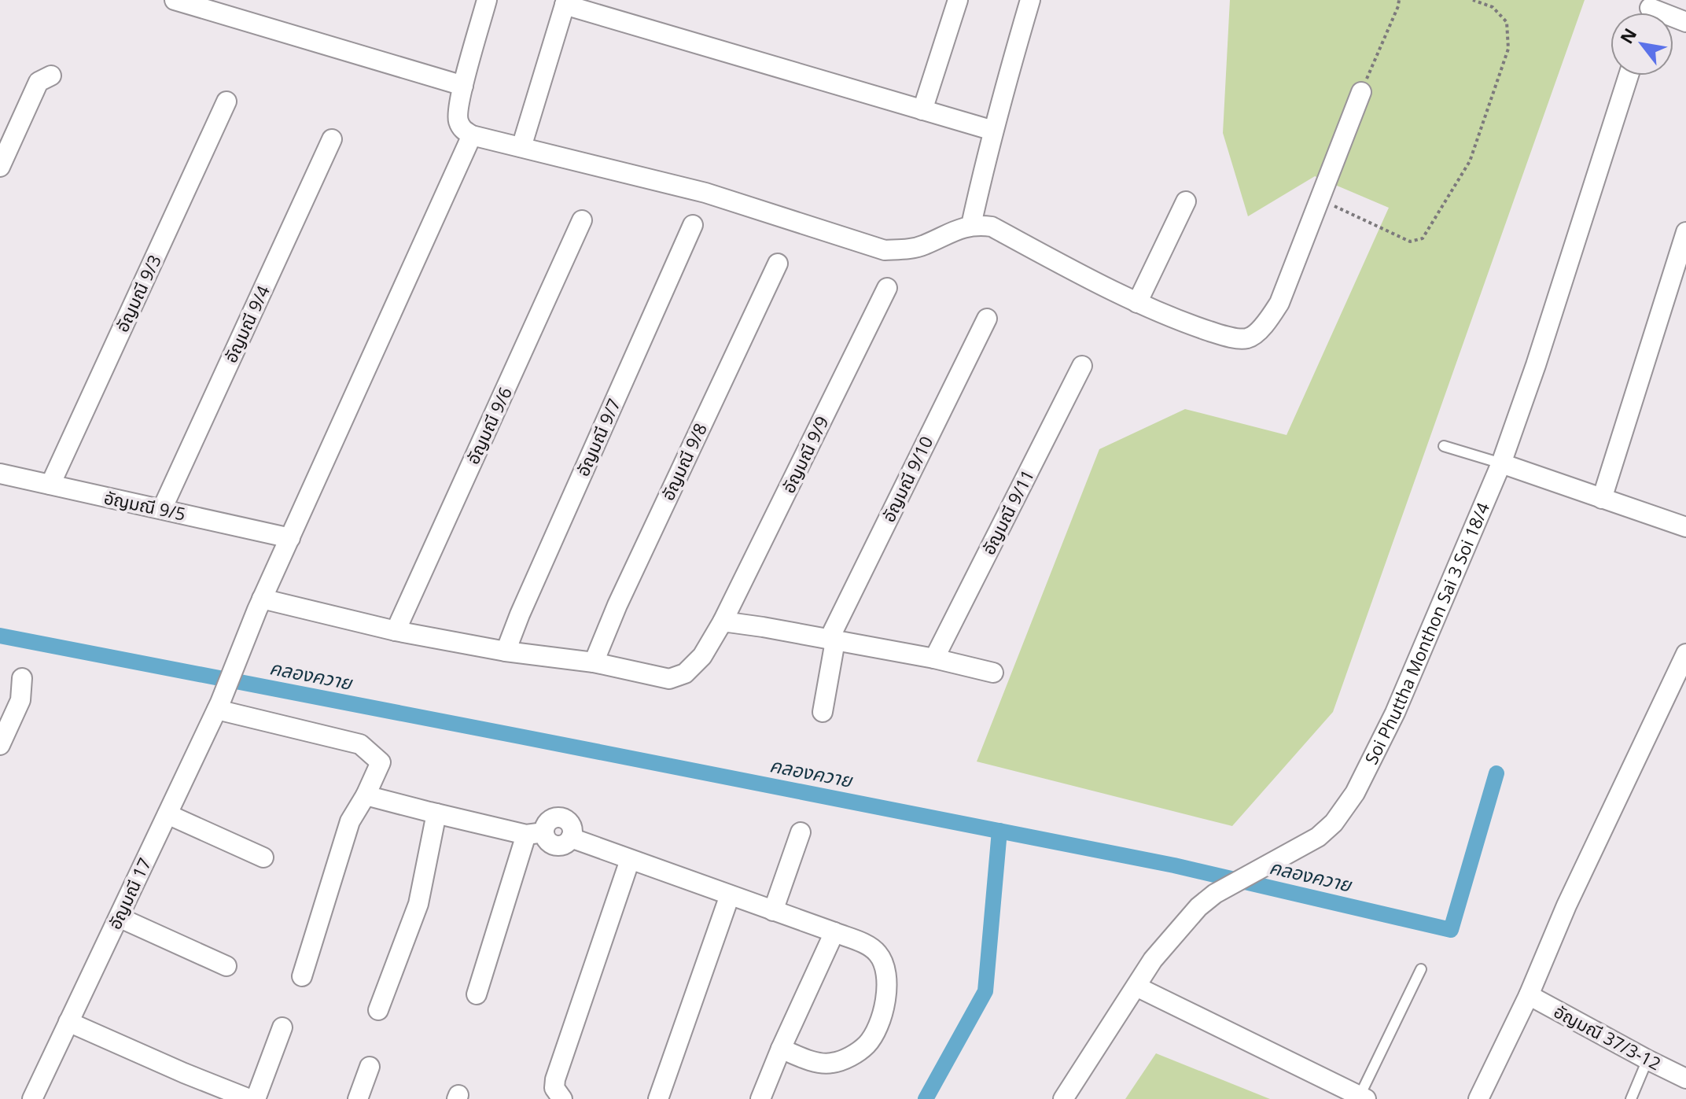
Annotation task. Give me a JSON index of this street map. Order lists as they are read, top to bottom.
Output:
{
  "streets": {
    "street": [
      "อัญมณี 9/3",
      "อัญมณี 9/4",
      "อัญมณี 9/6",
      "อัญมณี 9/7",
      "อัญมณี 9/9",
      "อัญมณี 9/8",
      "อัญมณี 9/10",
      "อัญมณี 9/5",
      "อัญมณี 9/11",
      "Soi Phuttha Monthon Sai 3 Soi 18/4",
      "อัญมณี 17",
      "อัญมณี 37/3-12"
    ]
  },
  "crossings": [
    ["อัญมณี 9/3", "อัญมณี 9/5"],
    ["อัญมณี 9/4", "อัญมณี 9/5"],
    ["อัญมณี 9/6", "อัญมณี 9/9"],
    ["อัญมณี 9/7", "อัญมณี 9/9"],
    ["อัญมณี 9/9", "อัญมณี 9/8"],
    ["อัญมณี 9/9", "อัญมณี 17"],
    ["อัญมณี 9/5", "อัญมณี 17"]
  ],
  "water": ["คลองควาย"],
  "north": "top left"
}
